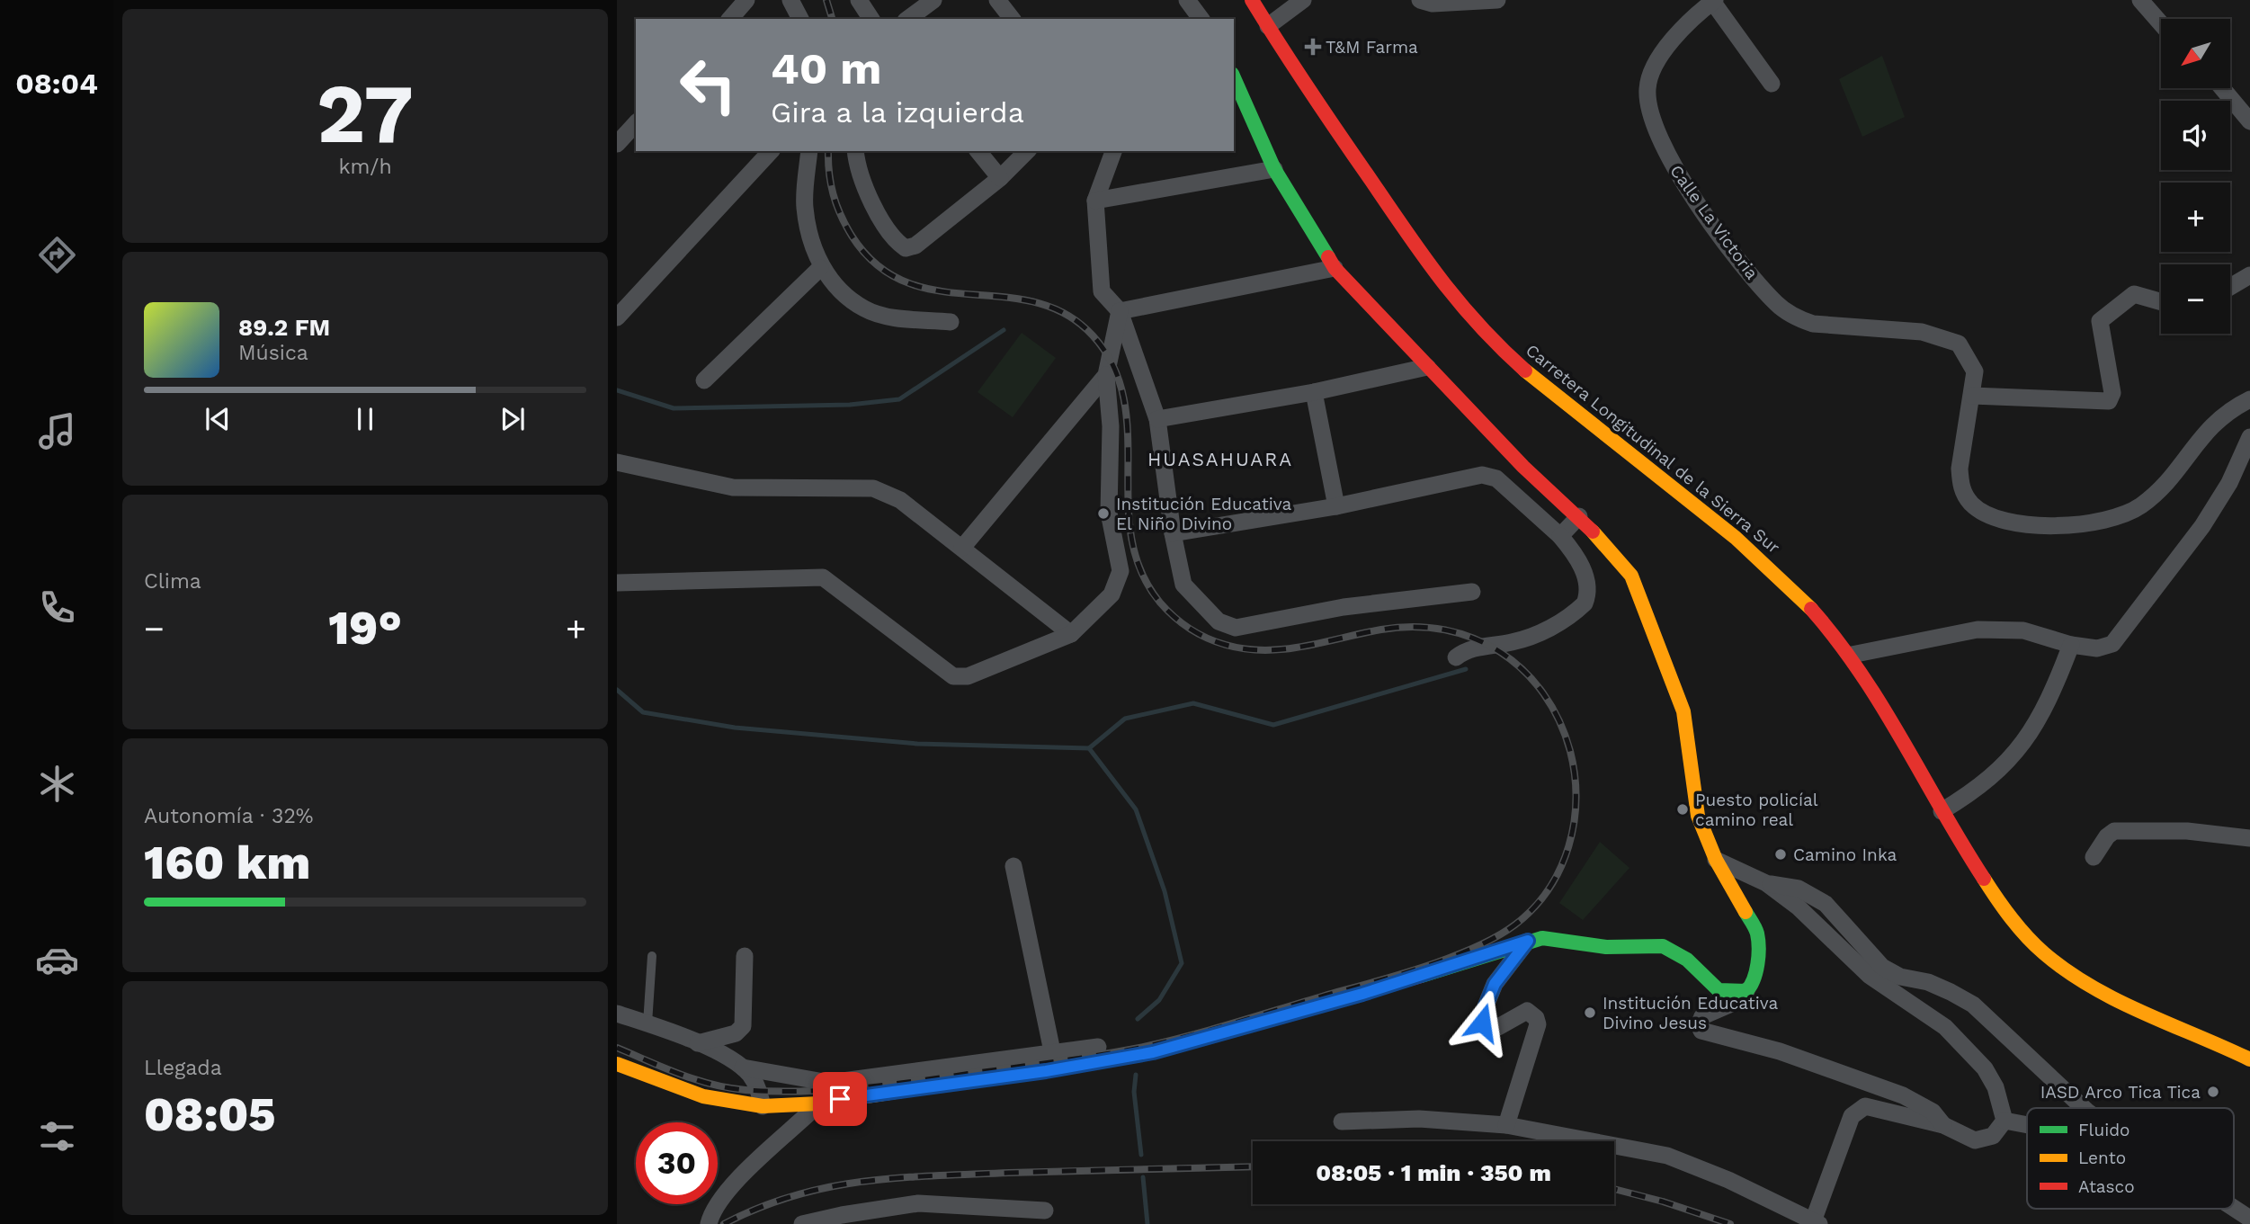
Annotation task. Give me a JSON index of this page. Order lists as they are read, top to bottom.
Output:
{
  "streets": {
    "main road": ["Carretera Longitudinal de la Sierra Sur"],
    "street": ["Calle La Victoria"]
  },
  "districts": ["HUASAHUARA"],
  "places": {
    "health": ["T&M Farma"],
    "other": [
      "Institución Educativa El Niño Divino",
      "Puesto policíal camino real",
      "Camino Inka",
      "Institución Educativa Divino Jesus",
      "IASD Arco Tica Tica"
    ]
  },
  "legend": ["Fluido", "Lento", "Atasco"],
  "north": "bottom left",
  "page": {
    "tabs": "08:04",
    "tile": [
      ["27", "km/h"],
      "Clima",
      ["Autonomía · 32%", "160 km"],
      ["Llegada", "08:05"]
    ],
    "map_buttons": ["+", "−"],
    "turn": ["40 m", "Gira a la izquierda"],
    "song": ["89.2 FM", "Música"],
    "heat": ["−", "19°", "+"],
    "limit": "30",
    "trip": "08:05 · 1 min · 350 m"
  }
}
